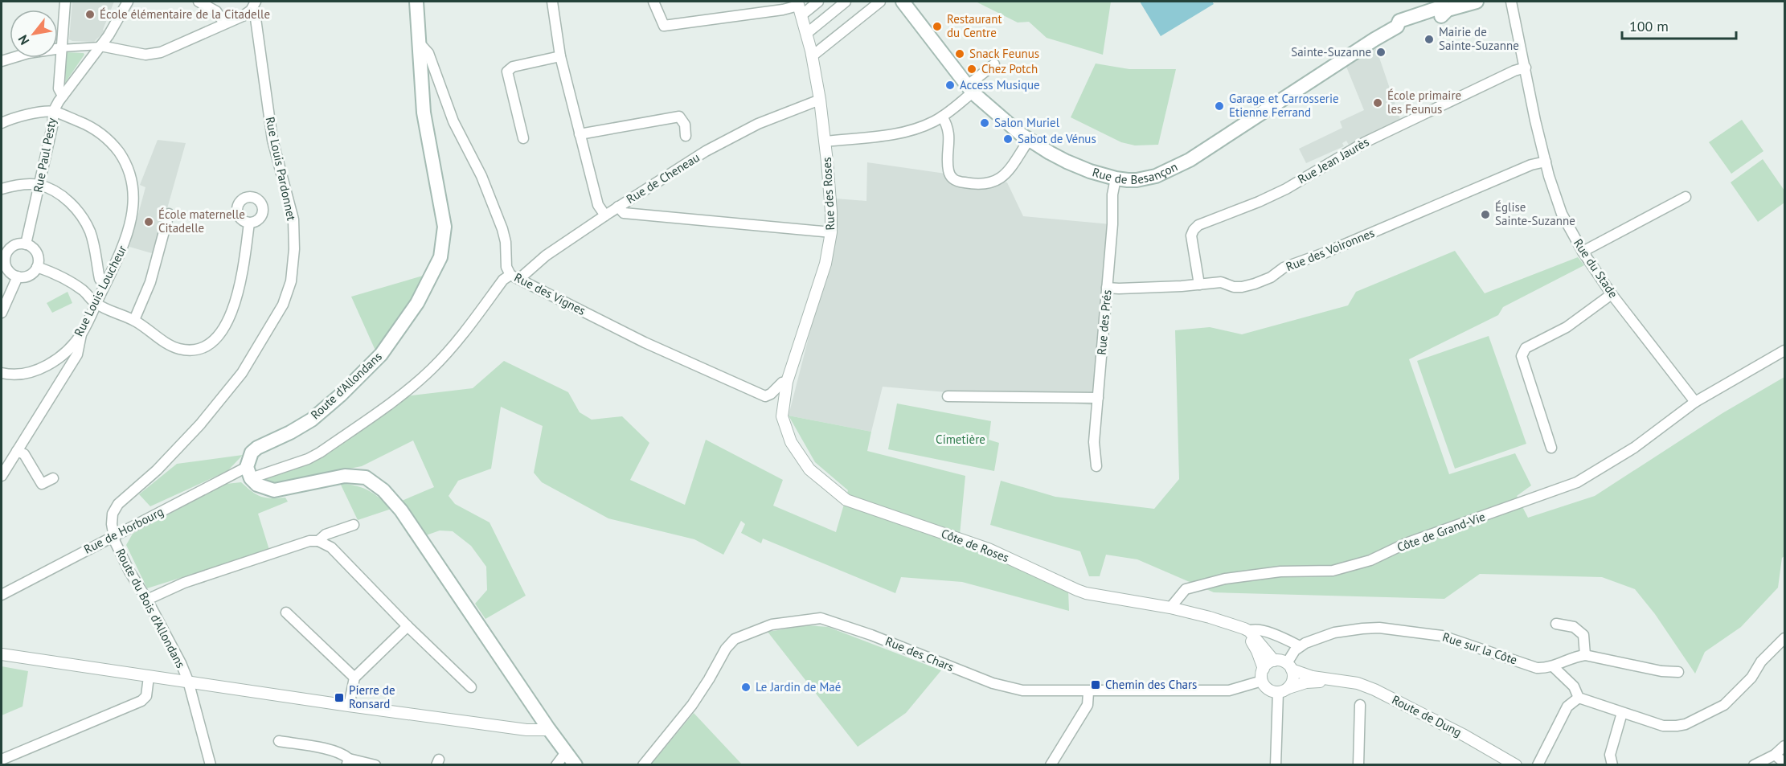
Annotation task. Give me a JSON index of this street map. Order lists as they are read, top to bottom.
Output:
{
  "streets": {
    "main road": ["Rue de Besançon", "Route d'Allondans"],
    "street": [
      "Rue Paul Pesty",
      "Rue Jean Jaurès",
      "Rue Louis Pardonnet",
      "Rue de Cheneau",
      "Rue des Roses",
      "Rue des Voironnes",
      "Rue du Stade",
      "Rue Louis Loucheur",
      "Rue des Vignes",
      "Rue des Prés",
      "Rue de Horbourg",
      "Côte de Grand-Vie",
      "Côte de Roses",
      "Route du Bois d'Allondans",
      "Rue sur la Côte",
      "Rue des Chars",
      "Route de Dung"
    ]
  },
  "crossings": [
    ["Rue Paul Pesty", "Rue Louis Loucheur"],
    ["Rue Jean Jaurès", "Rue des Voironnes"],
    ["Rue Jean Jaurès", "Rue du Stade"],
    ["Rue de Besançon", "Rue des Prés"],
    ["Rue Louis Pardonnet", "Rue de Horbourg"],
    ["Rue Louis Pardonnet", "Route du Bois d'Allondans"],
    ["Rue de Cheneau", "Rue des Roses"],
    ["Rue de Cheneau", "Rue des Vignes"],
    ["Rue de Cheneau", "Rue de Horbourg"],
    ["Rue des Roses", "Rue des Vignes"],
    ["Rue des Roses", "Côte de Roses"],
    ["Rue des Voironnes", "Rue du Stade"],
    ["Rue des Voironnes", "Rue des Prés"],
    ["Rue du Stade", "Côte de Grand-Vie"],
    ["Rue des Vignes", "Route d'Allondans"],
    ["Rue des Vignes", "Côte de Roses"],
    ["Route d'Allondans", "Rue de Horbourg"],
    ["Rue de Horbourg", "Route du Bois d'Allondans"],
    ["Côte de Grand-Vie", "Côte de Roses"],
    ["Rue des Chars", "Route de Dung"]
  ],
  "parks": ["Cimetière"],
  "places": {
    "other": [
      "École élémentaire de la Citadelle",
      "Restaurant du Centre",
      "Mairie de Sainte-Suzanne",
      "Sainte-Suzanne",
      "Snack Feunus",
      "Chez Potch",
      "Access Musique",
      "École primaire les Feunus",
      "Garage et Carrosserie Etienne Ferrand",
      "Salon Muriel",
      "Sabot de Vénus",
      "Église Sainte-Suzanne",
      "École maternelle Citadelle",
      "Le Jardin de Maé"
    ],
    "transit": ["Chemin des Chars", "Pierre de Ronsard"]
  },
  "scale_bar": "100 m",
  "north": "bottom left"
}
